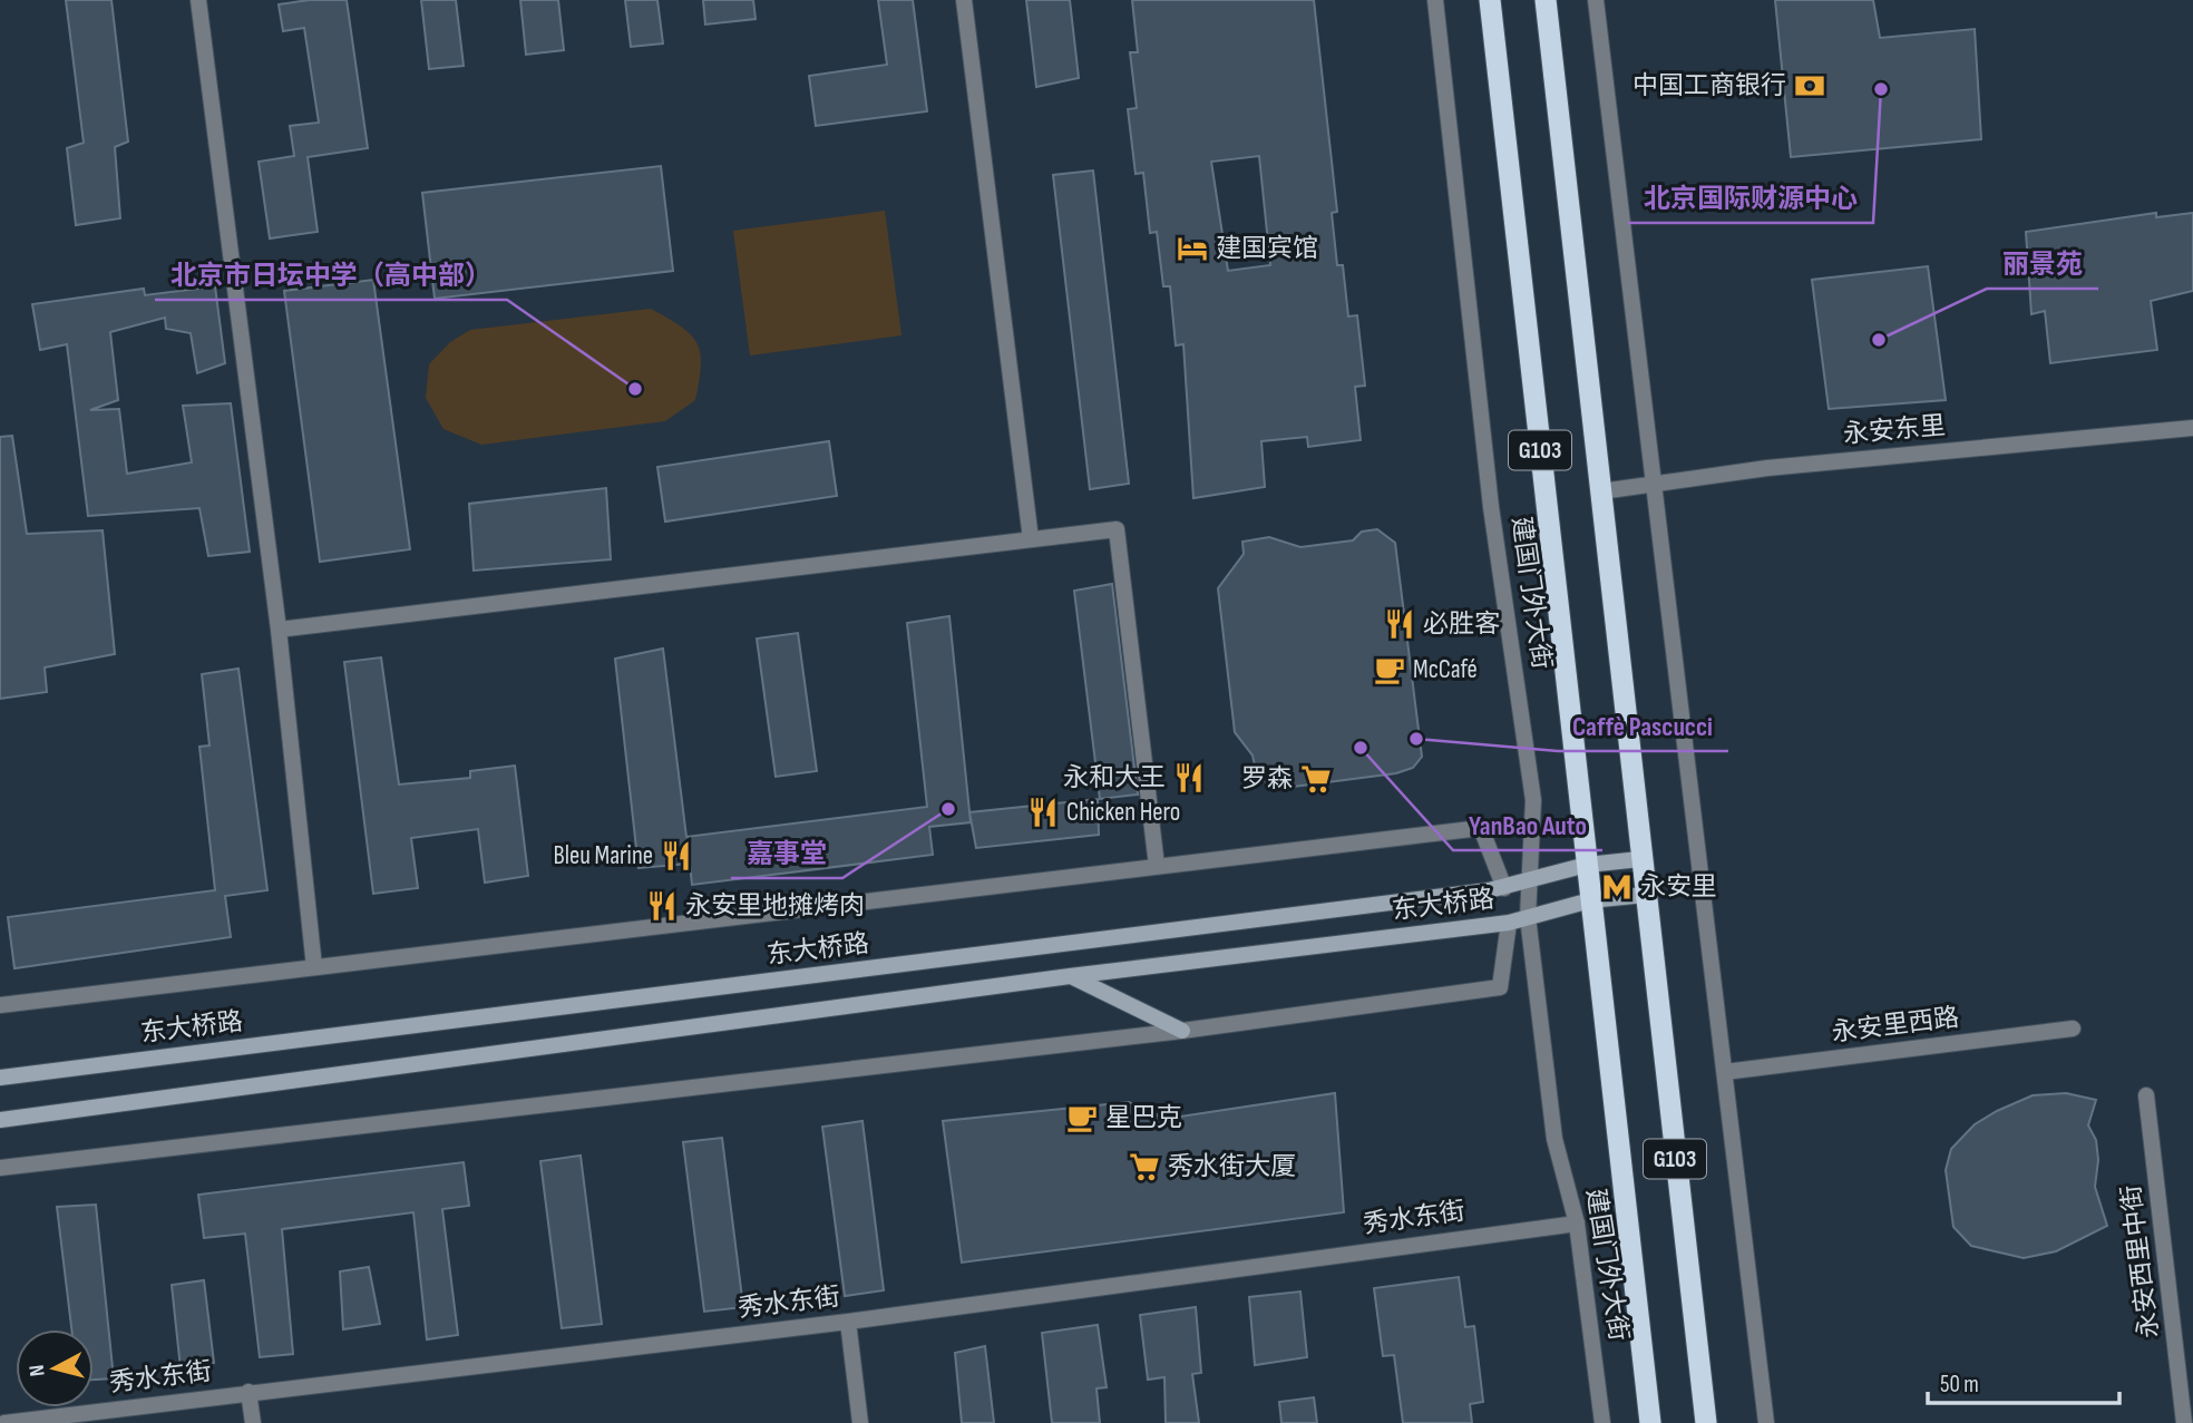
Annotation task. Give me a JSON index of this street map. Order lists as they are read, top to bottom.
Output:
{
  "streets": {
    "highway": ["G103", "建国门外大街"],
    "main road": ["东大桥路"],
    "street": [
      "永安东里",
      "永安里西路",
      "秀水东街",
      "永安西里中街"
    ]
  },
  "crossings": [
    ["永安东里", "G103"],
    ["G103", "东大桥路"],
    ["建国门外大街", "东大桥路"],
    ["建国门外大街", "秀水东街"]
  ],
  "places": {
    "bank": ["中国工商银行"],
    "other": [
      "北京国际财源中心",
      "丽景苑",
      "北京市日坛中学（高中部）",
      "Caffè Pascucci",
      "YanBao Auto",
      "嘉事堂"
    ],
    "hotel": ["建国宾馆"],
    "restaurant": [
      "必胜客",
      "永和大王",
      "Chicken Hero",
      "Bleu Marine",
      "永安里地摊烤肉"
    ],
    "cafe": ["McCafé", "星巴克"],
    "supermarket": ["罗森", "秀水街大厦"],
    "metro station": ["永安里"]
  },
  "scale_bar": "50 m",
  "north": "left"
}
